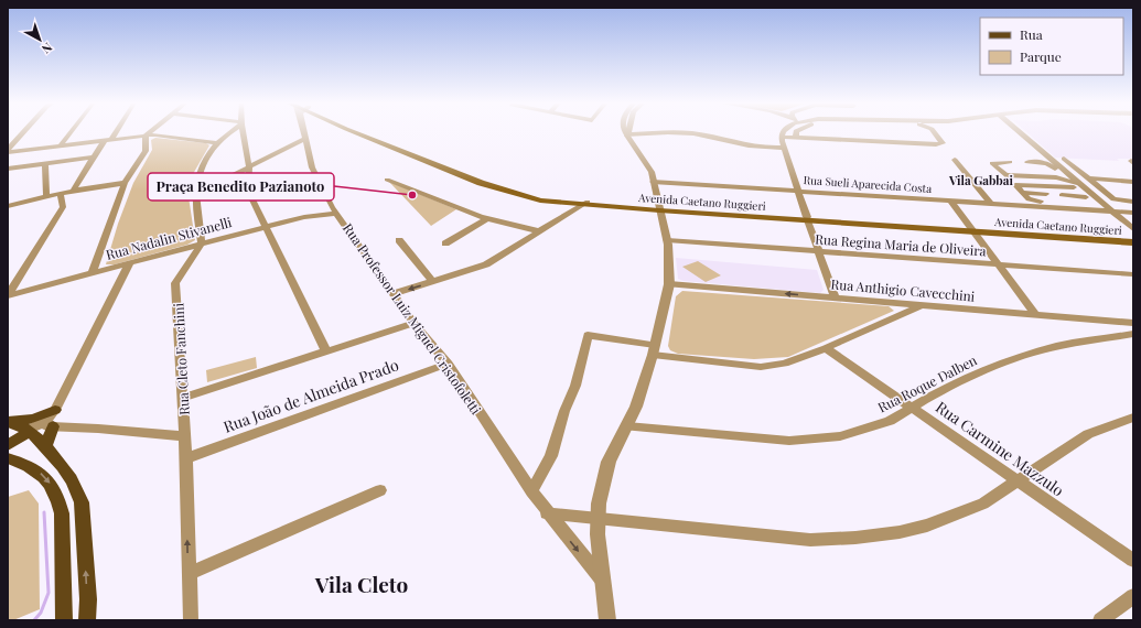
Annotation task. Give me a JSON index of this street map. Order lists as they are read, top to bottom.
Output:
{
  "streets": {
    "main road": ["Avenida Caetano Ruggieri"],
    "street": [
      "Rua Sueli Aparecida Costa",
      "Rua Nadalin Stivanelli",
      "Rua Regina Maria de Oliveira",
      "Rua Anthigio Cavecchini",
      "Rua Professor Luiz Miguel Cristofoletti",
      "Rua Cleto Fanchini",
      "Rua Roque Dalben",
      "Rua João de Almeida Prado",
      "Rua Carmine Mazzulo"
    ]
  },
  "crossings": [
    ["Rua Nadalin Stivanelli", "Rua Professor Luiz Miguel Cristofoletti"],
    ["Rua Nadalin Stivanelli", "Rua Cleto Fanchini"],
    ["Rua Professor Luiz Miguel Cristofoletti", "Rua João de Almeida Prado"],
    ["Rua Cleto Fanchini", "Rua João de Almeida Prado"],
    ["Rua Roque Dalben", "Rua Carmine Mazzulo"]
  ],
  "districts": ["Vila Gabbai", "Vila Cleto"],
  "places": ["Praça Benedito Pazianoto"],
  "legend": ["Rua", "Parque"],
  "north": "bottom right"
}
